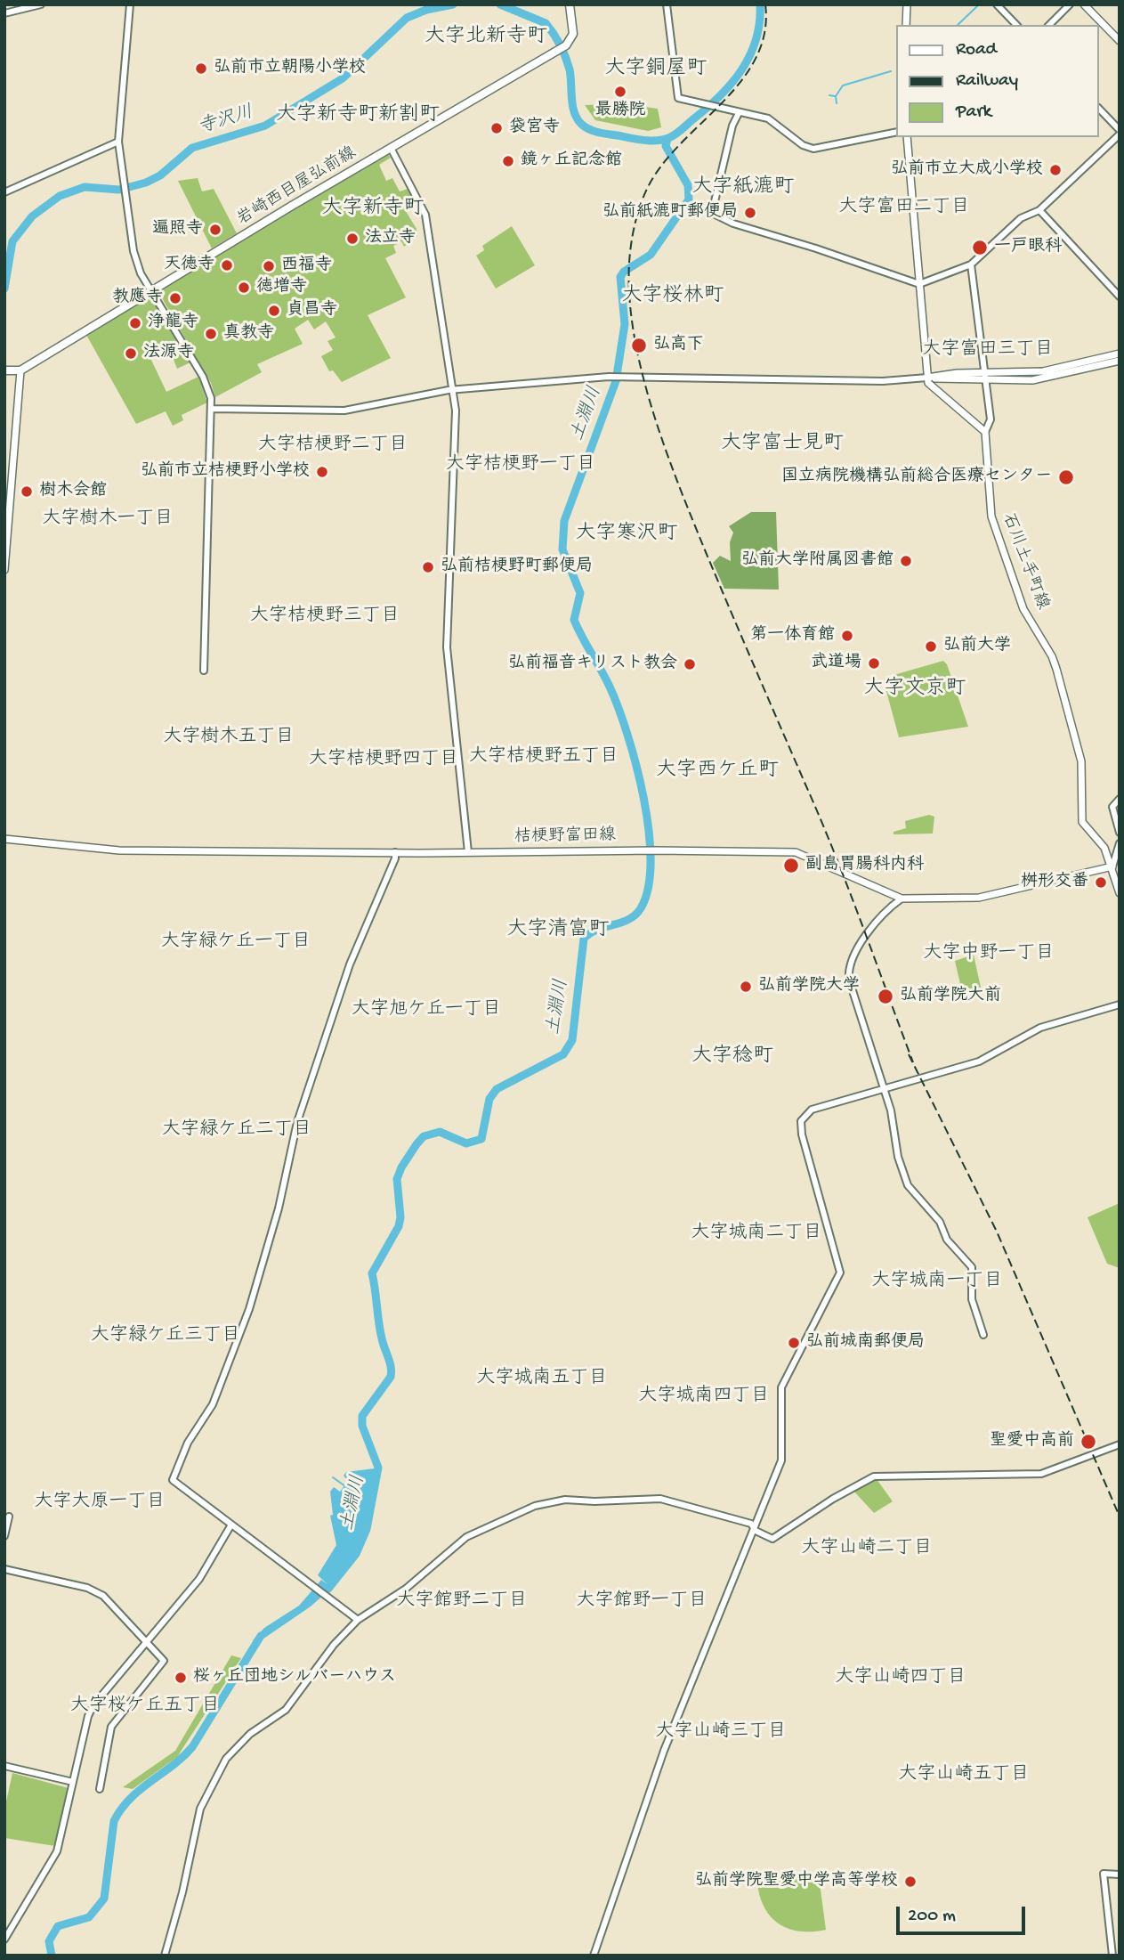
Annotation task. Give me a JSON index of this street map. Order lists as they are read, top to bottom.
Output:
{
  "streets": {
    "main road": ["岩崎西目屋弘前線", "石川土手町線", "桔梗野富田線"]
  },
  "crossings": [
    ["石川土手町線", "桔梗野富田線"]
  ],
  "districts": [
    "大字北新寺町",
    "大字銅屋町",
    "大字新寺町新割町",
    "大字紙漉町",
    "大字富田二丁目",
    "大字新寺町",
    "大字桜林町",
    "大字富田三丁目",
    "大字富士見町",
    "大字桔梗野二丁目",
    "大字桔梗野一丁目",
    "大字樹木一丁目",
    "大字寒沢町",
    "大字桔梗野三丁目",
    "大字文京町",
    "大字樹木五丁目",
    "大字桔梗野五丁目",
    "大字桔梗野四丁目",
    "大字西ケ丘町",
    "大字清富町",
    "大字緑ケ丘一丁目",
    "大字中野一丁目",
    "大字旭ケ丘一丁目",
    "大字稔町",
    "大字緑ケ丘二丁目",
    "大字城南二丁目",
    "大字城南一丁目",
    "大字緑ケ丘三丁目",
    "大字城南五丁目",
    "大字城南四丁目",
    "大字大原一丁目",
    "大字山崎二丁目",
    "大字館野二丁目",
    "大字館野一丁目",
    "大字山崎四丁目",
    "大字桜ケ丘五丁目",
    "大字山崎三丁目",
    "大字山崎五丁目"
  ],
  "water": ["寺沢川", "土淵川"],
  "places": [
    "弘前市立朝陽小学校",
    "最勝院",
    "袋宮寺",
    "鏡ヶ丘記念館",
    "弘前市立大成小学校",
    "弘前紙漉町郵便局",
    "遍照寺",
    "法立寺",
    "一戸眼科",
    "天徳寺",
    "西福寺",
    "徳増寺",
    "教應寺",
    "貞昌寺",
    "浄龍寺",
    "真教寺",
    "弘高下",
    "法源寺",
    "弘前市立桔梗野小学校",
    "国立病院機構弘前総合医療センター",
    "樹木会館",
    "弘前大学附属図書館",
    "弘前桔梗野町郵便局",
    "第一体育館",
    "弘前大学",
    "武道場",
    "弘前福音キリスト教会",
    "副島胃腸科内科",
    "桝形交番",
    "弘前学院大学",
    "弘前学院大前",
    "弘前城南郵便局",
    "聖愛中高前",
    "桜ヶ丘団地シルバーハウス",
    "弘前学院聖愛中学高等学校"
  ],
  "legend": ["Road", "Railway", "Park"],
  "scale_bar": "200 m"
}
